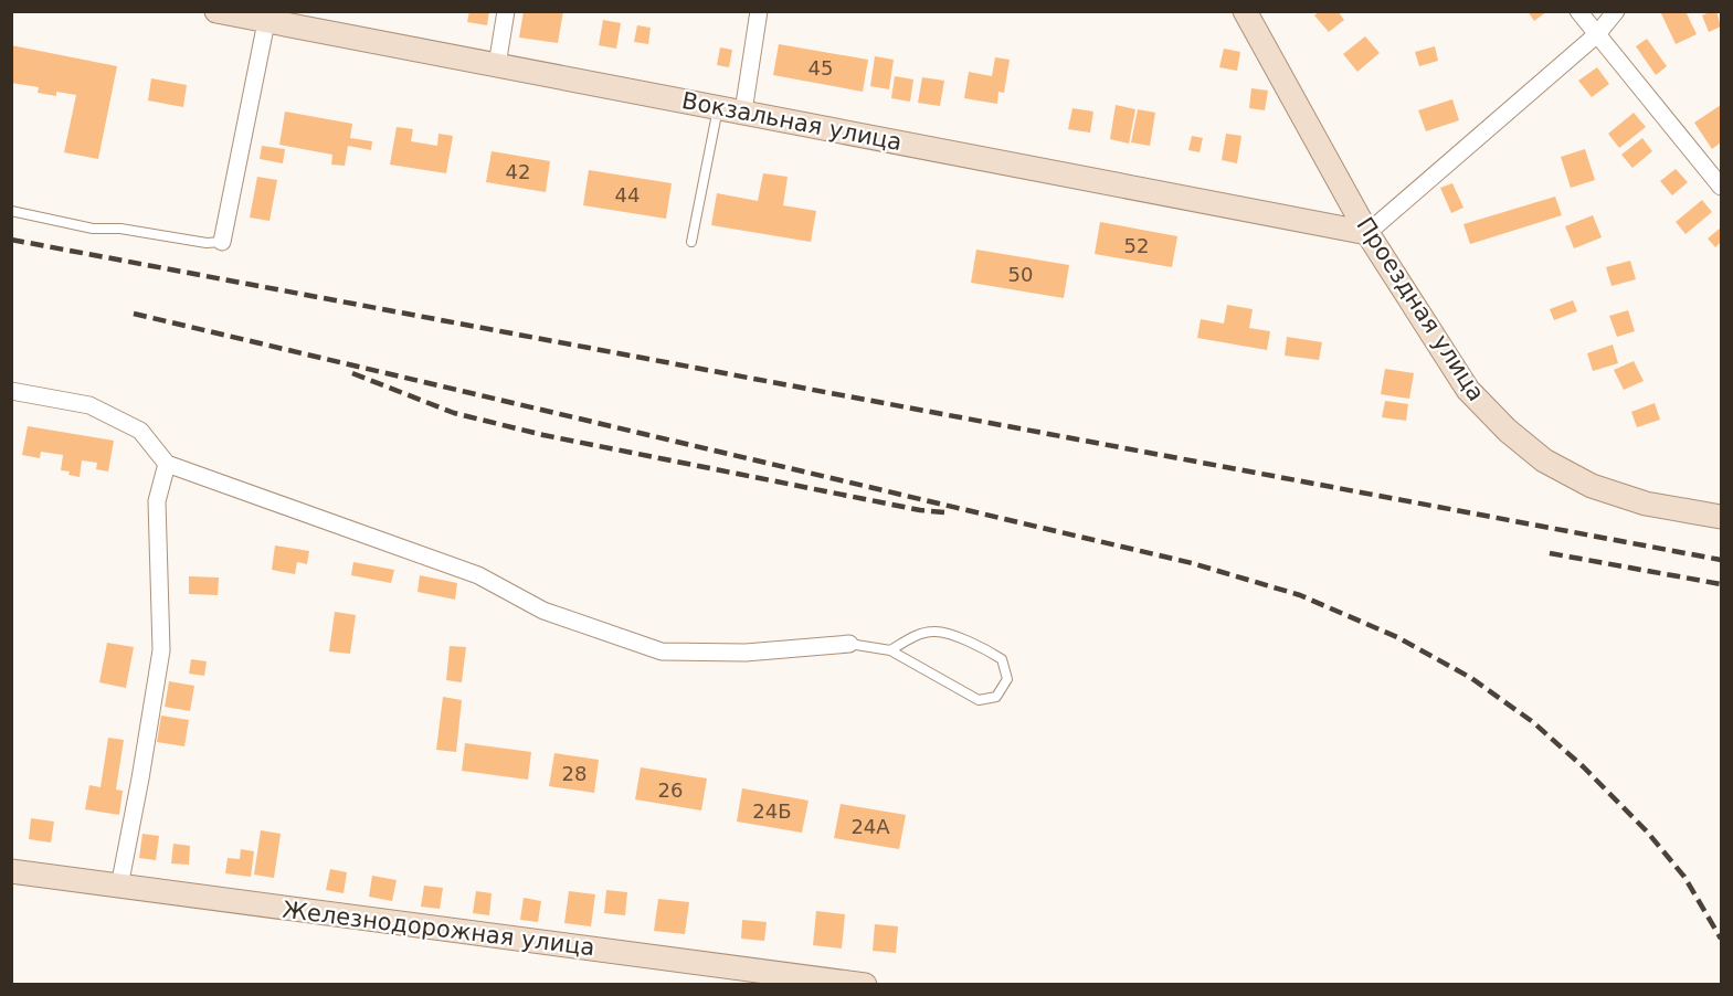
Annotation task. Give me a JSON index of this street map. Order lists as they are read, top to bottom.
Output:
{
  "streets": {
    "street": ["Вокзальная улица", "Проездная улица", "Железнодорожная улица"]
  },
  "crossings": [
    ["Вокзальная улица", "Проездная улица"]
  ],
  "house_numbers": [
    "45",
    "42",
    "44",
    "52",
    "50",
    "28",
    "26",
    "24Б",
    "24А"
  ]
}
